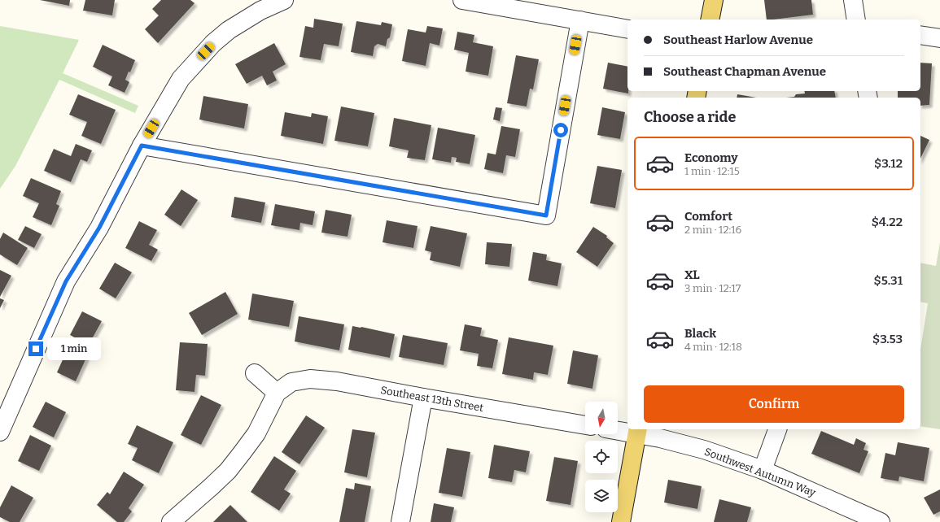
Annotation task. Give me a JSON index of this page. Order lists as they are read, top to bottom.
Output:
{
  "streets": {
    "street": ["Southeast 13th Street", "Southwest Autumn Way"]
  },
  "north": "bottom",
  "page": {
    "banner": ["Southeast Harlow Avenue", "Southeast Chapman Avenue"],
    "heading": "Choose a ride",
    "list": [
      {
        "name": "Economy",
        "note": "1 min · 12:15",
        "value": "$3.12"
      },
      {
        "name": "Comfort",
        "note": "2 min · 12:16",
        "value": "$4.22"
      },
      {
        "name": "XL",
        "note": "3 min · 12:17",
        "value": "$5.31"
      },
      {
        "name": "Black",
        "note": "4 min · 12:18",
        "value": "$3.53"
      }
    ],
    "bubble": "1 min",
    "buttons": "Confirm"
  }
}
